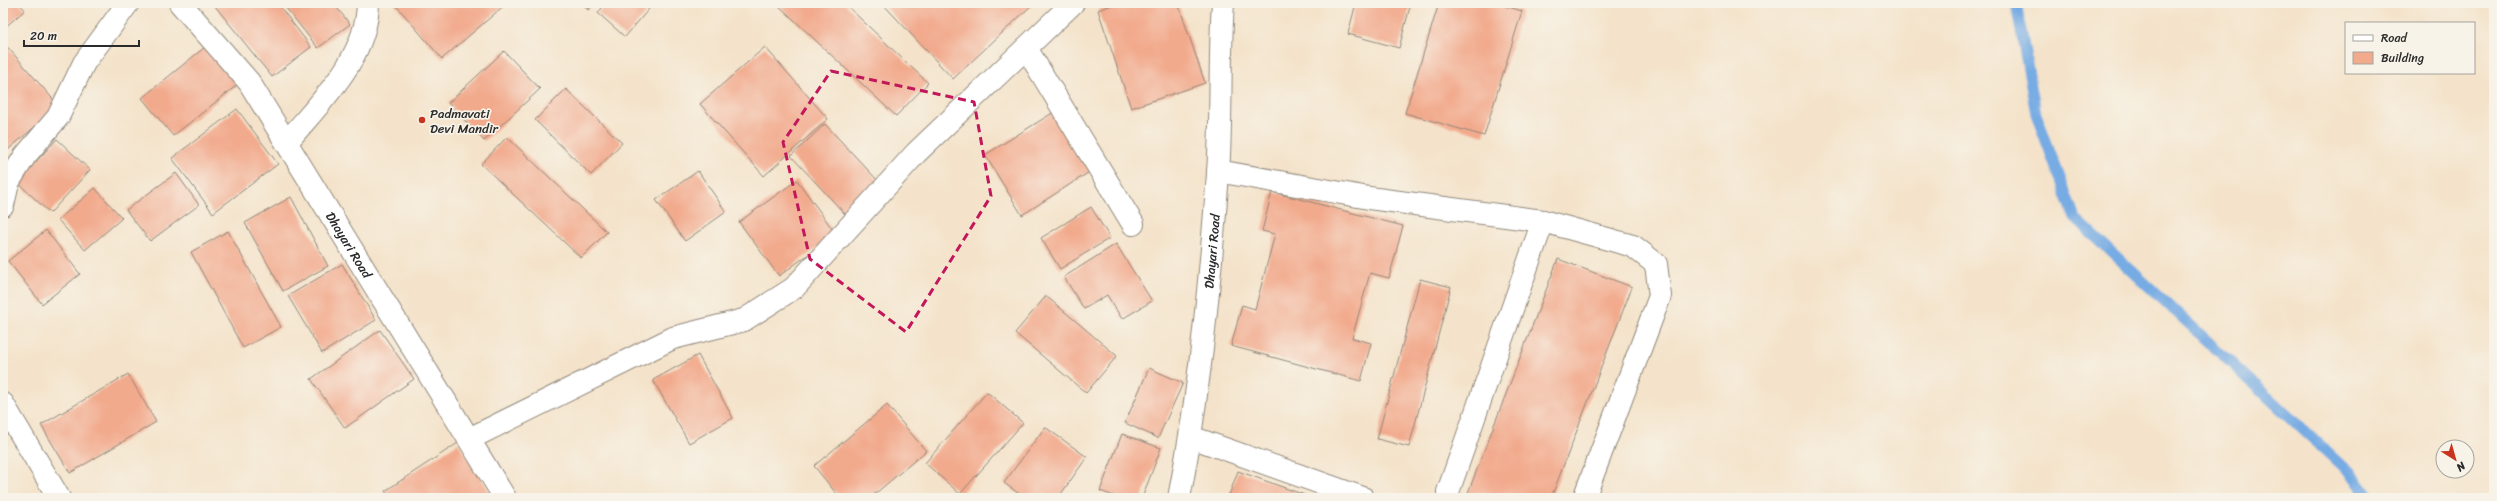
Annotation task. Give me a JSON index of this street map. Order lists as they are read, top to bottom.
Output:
{
  "streets": {
    "street": ["Dhayari Road"]
  },
  "places": ["Padmavati Devi Mandir"],
  "legend": ["Road", "Building"],
  "scale_bar": "20 m",
  "north": "bottom right"
}
